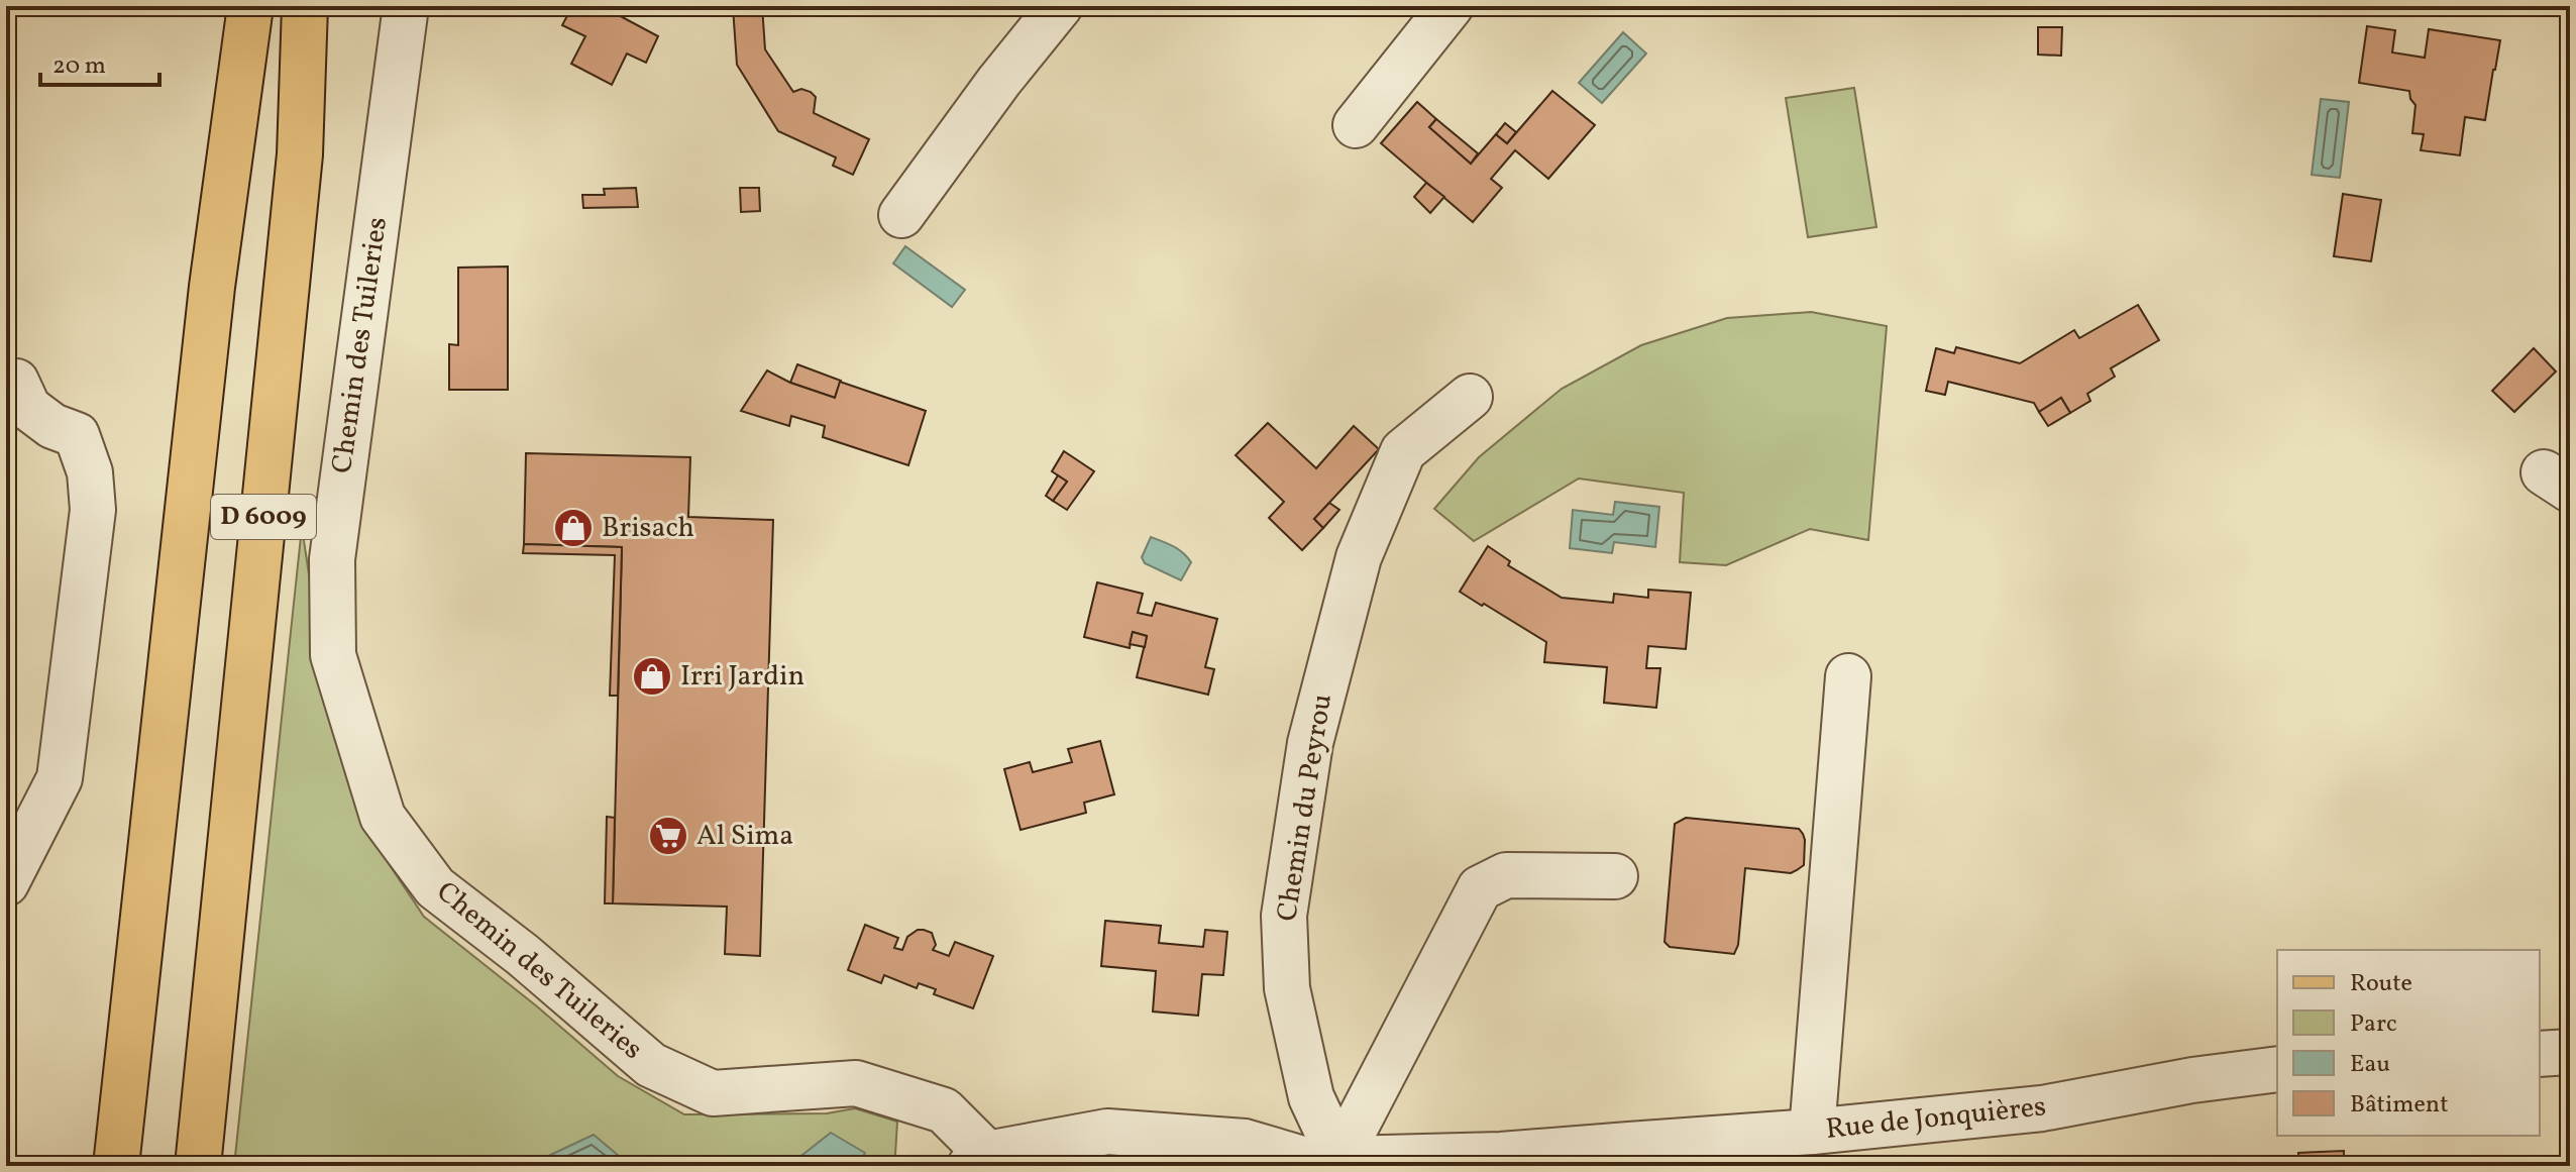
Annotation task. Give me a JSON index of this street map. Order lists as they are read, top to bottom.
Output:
{
  "streets": {
    "main road": ["D 6009"],
    "street": ["Chemin des Tuileries", "Chemin du Peyrou", "Rue de Jonquières"]
  },
  "crossings": [
    ["Chemin des Tuileries", "Rue de Jonquières"],
    ["Chemin du Peyrou", "Rue de Jonquières"]
  ],
  "places": {
    "shop": ["Brisach", "Irri Jardin"],
    "supermarket": ["Al Sima"]
  },
  "legend": [
    "Route",
    "Parc",
    "Eau",
    "Bâtiment"
  ],
  "scale_bar": "20 m"
}
